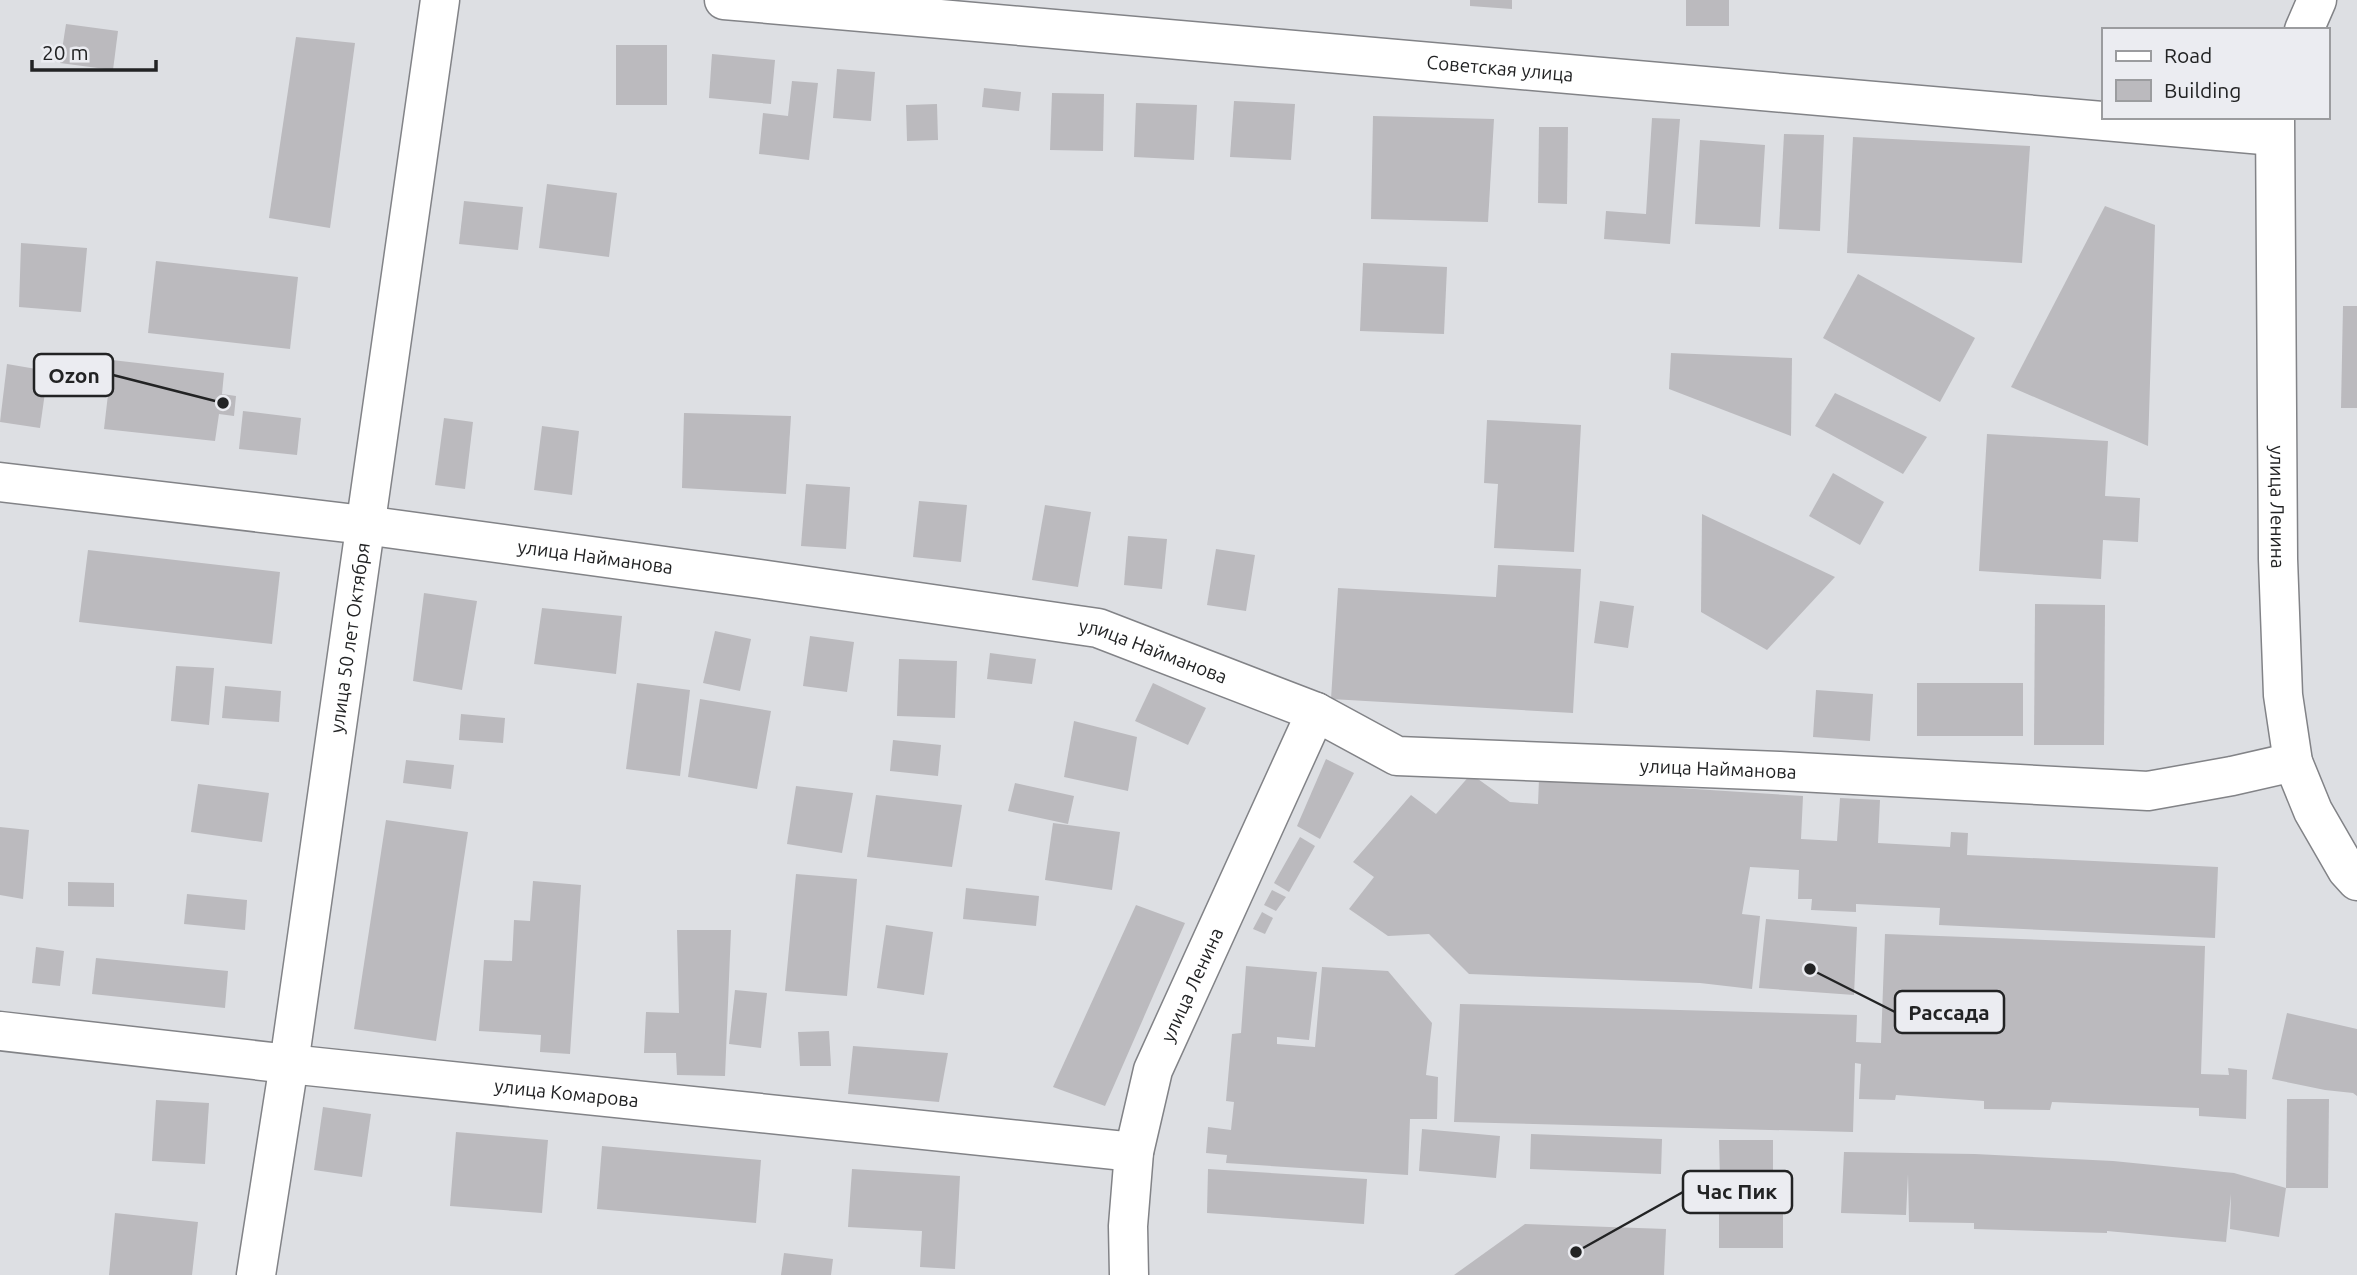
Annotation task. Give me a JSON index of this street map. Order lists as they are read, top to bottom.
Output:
{
  "streets": {
    "street": [
      "Советская улица",
      "улица Ленина",
      "улица Найманова",
      "улица 50 лет Октября",
      "улица Комарова"
    ]
  },
  "crossings": [
    ["Советская улица", "улица Ленина"],
    ["улица Ленина", "улица Найманова"],
    ["улица Ленина", "улица Комарова"],
    ["улица Найманова", "улица 50 лет Октября"],
    ["улица 50 лет Октября", "улица Комарова"]
  ],
  "places": ["Ozon", "Рассада", "Час Пик"],
  "legend": ["Road", "Building"],
  "scale_bar": "20 m"
}
